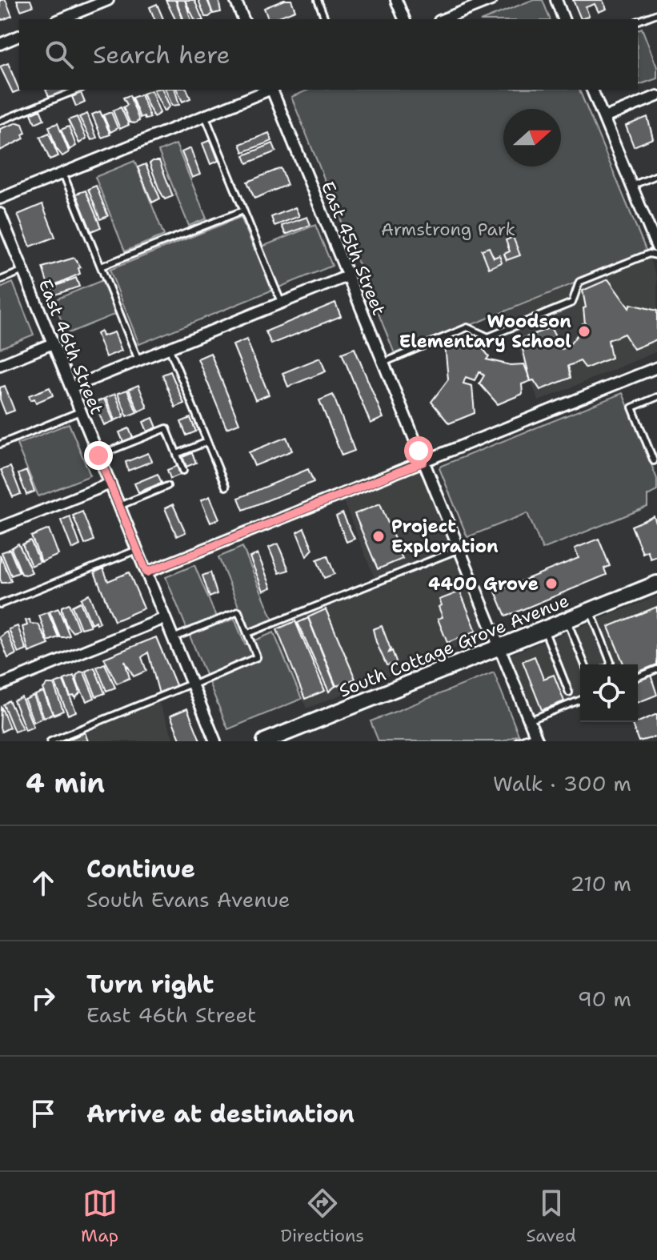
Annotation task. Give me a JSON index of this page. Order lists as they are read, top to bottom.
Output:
{
  "streets": {
    "main road": ["South Cottage Grove Avenue"],
    "street": ["East 45th Street", "East 46th Street"]
  },
  "crossings": [
    ["East 45th Street", "South Cottage Grove Avenue"]
  ],
  "parks": ["Armstrong Park"],
  "places": ["Woodson Elementary School", "Project Exploration", "4400 Grove"],
  "north": "right",
  "page": {
    "search": "Search here",
    "heading": ["4 min", "Walk · 300 m"],
    "list": [
      ["Continue", "South Evans Avenue", "210 m"],
      ["Turn right", "East 46th Street", "90 m"],
      "Arrive at destination"
    ],
    "nav": ["Map", "Directions", "Saved"]
  }
}
